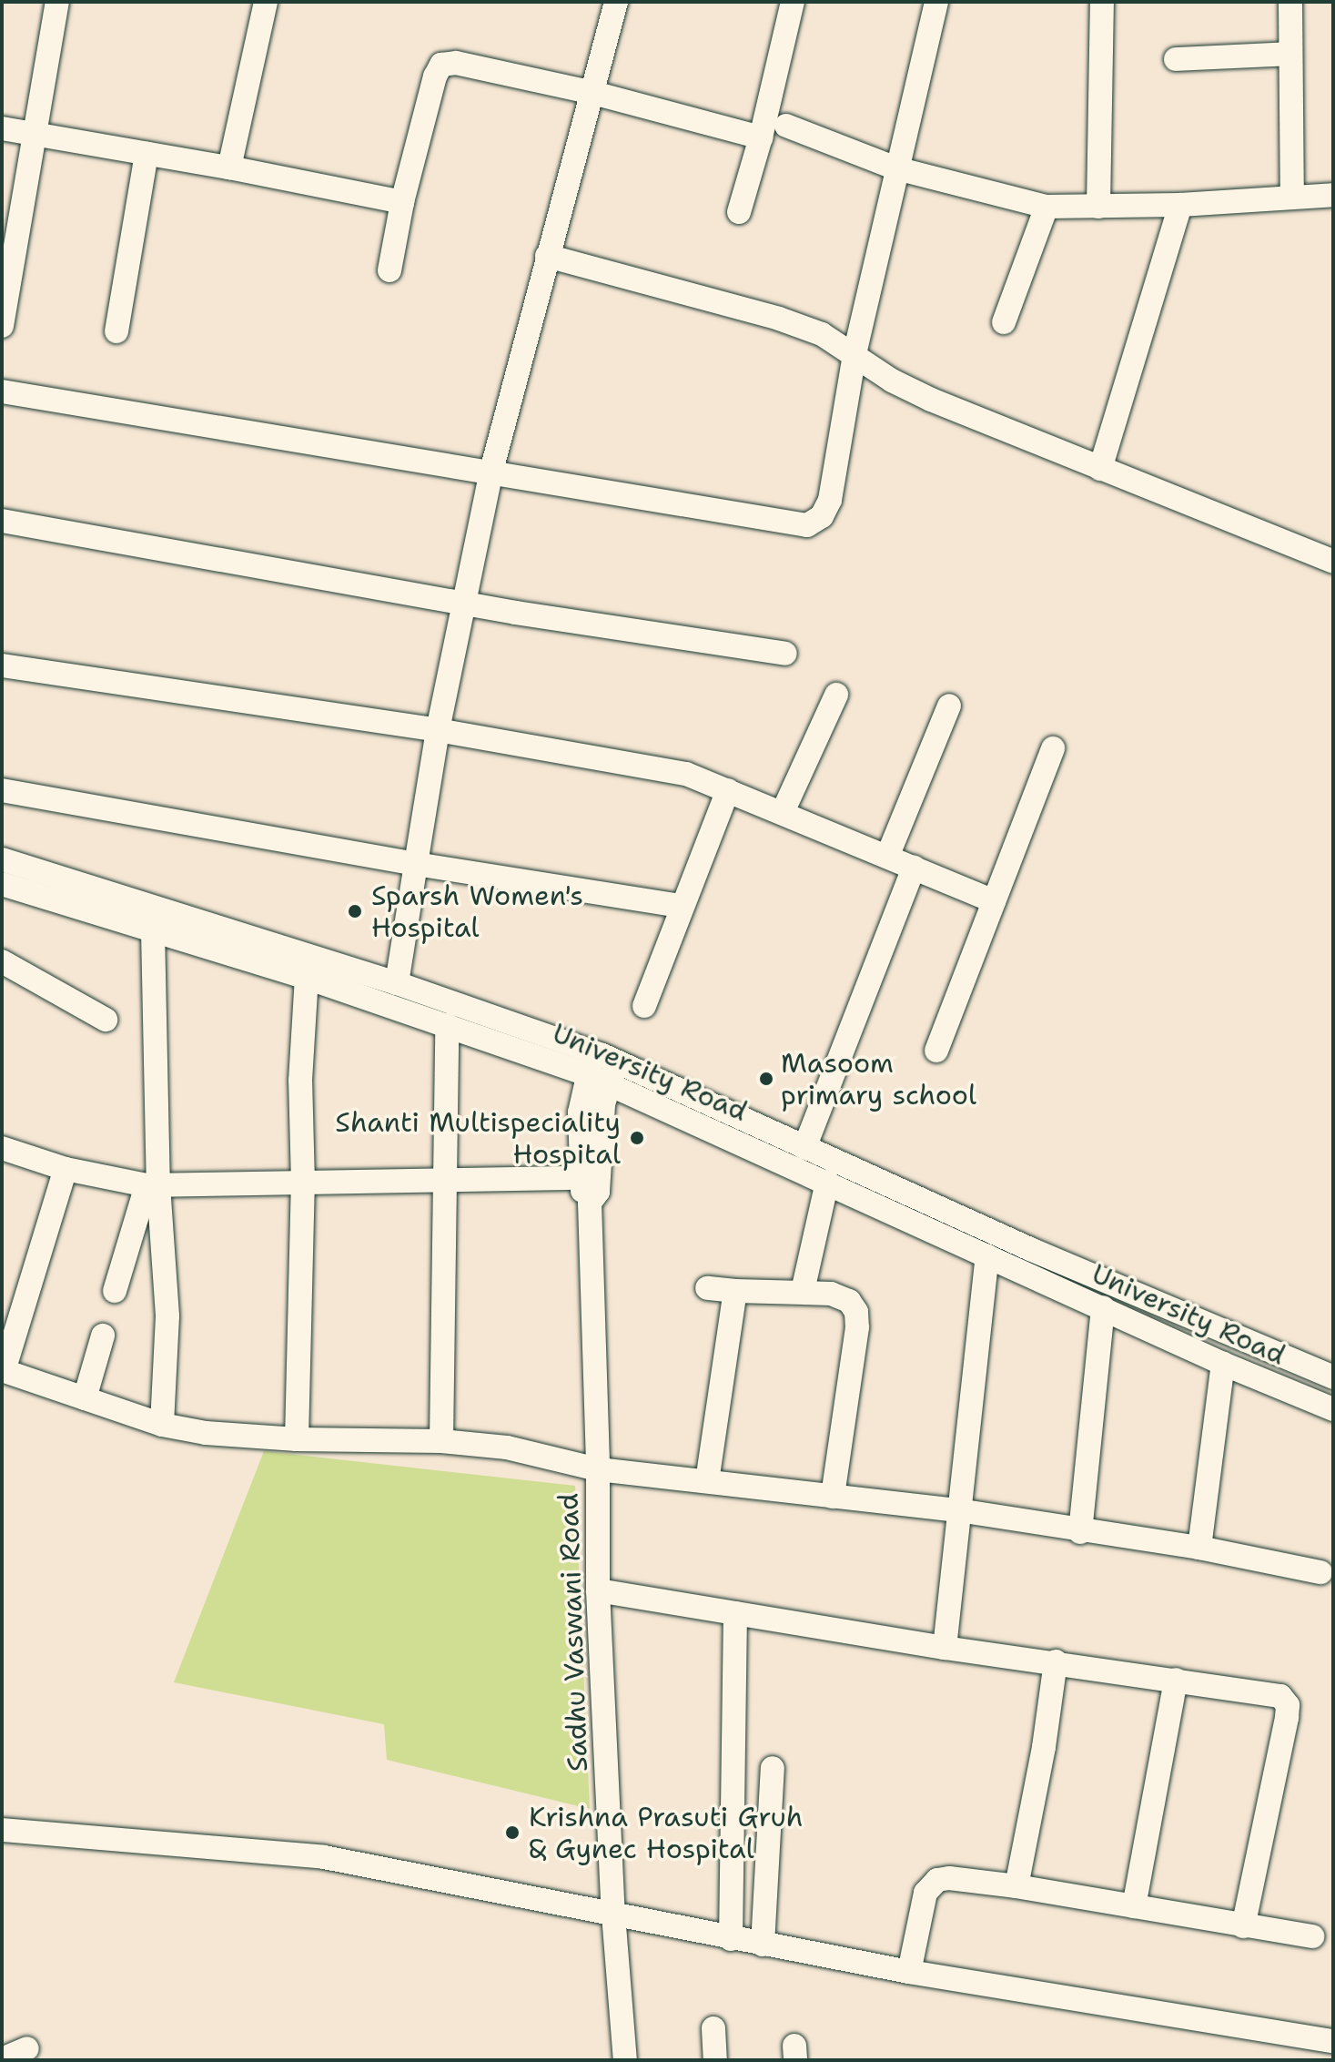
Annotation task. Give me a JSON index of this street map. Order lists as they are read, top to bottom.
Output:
{
  "streets": {
    "street": ["University Road", "Sadhu Vaswani Road"]
  },
  "places": [
    "Sparsh Women's Hospital",
    "Masoom primary school",
    "Shanti Multispeciality Hospital",
    "Krishna Prasuti Gruh & Gynec Hospital"
  ]
}
